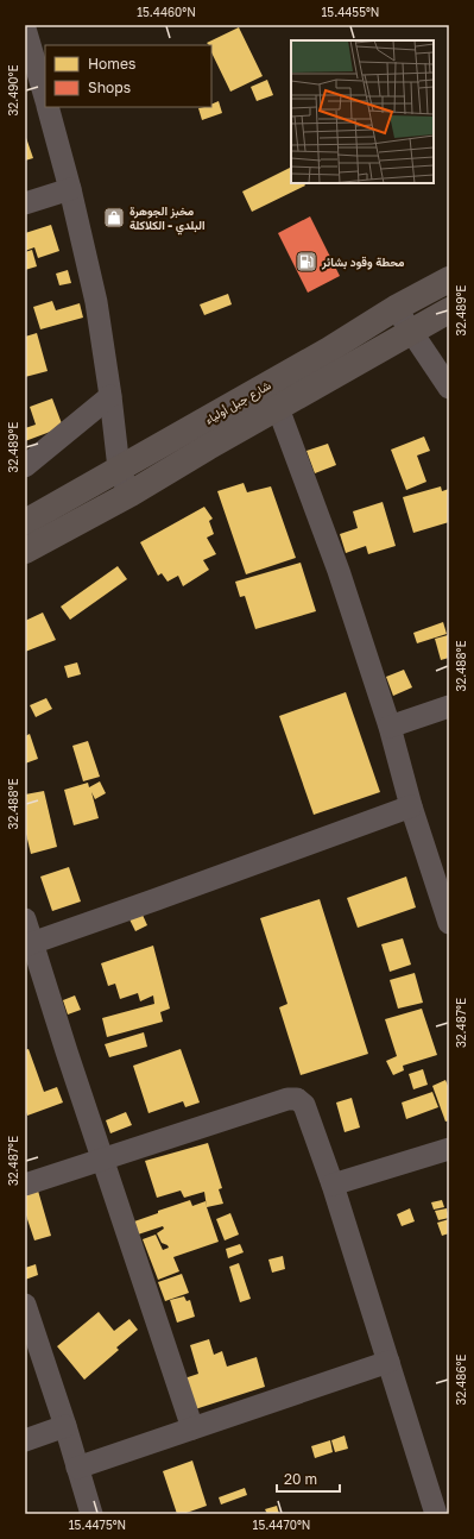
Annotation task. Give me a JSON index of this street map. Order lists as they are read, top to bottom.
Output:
{
  "streets": {
    "main road": ["شارع جبل أولياء"]
  },
  "places": {
    "shop": ["مخبز الجوهرة البلدي - الكلاكلة"],
    "fuel station": ["محطة وقود بشائر"]
  },
  "legend": ["Homes", "Shops"],
  "scale_bar": "20 m",
  "coordinates": [
    "15.4460°N",
    "15.4455°N",
    "32.490°E",
    "32.489°E",
    "32.488°E",
    "32.487°E",
    "32.486°E",
    "15.4475°N",
    "15.4470°N"
  ]
}
